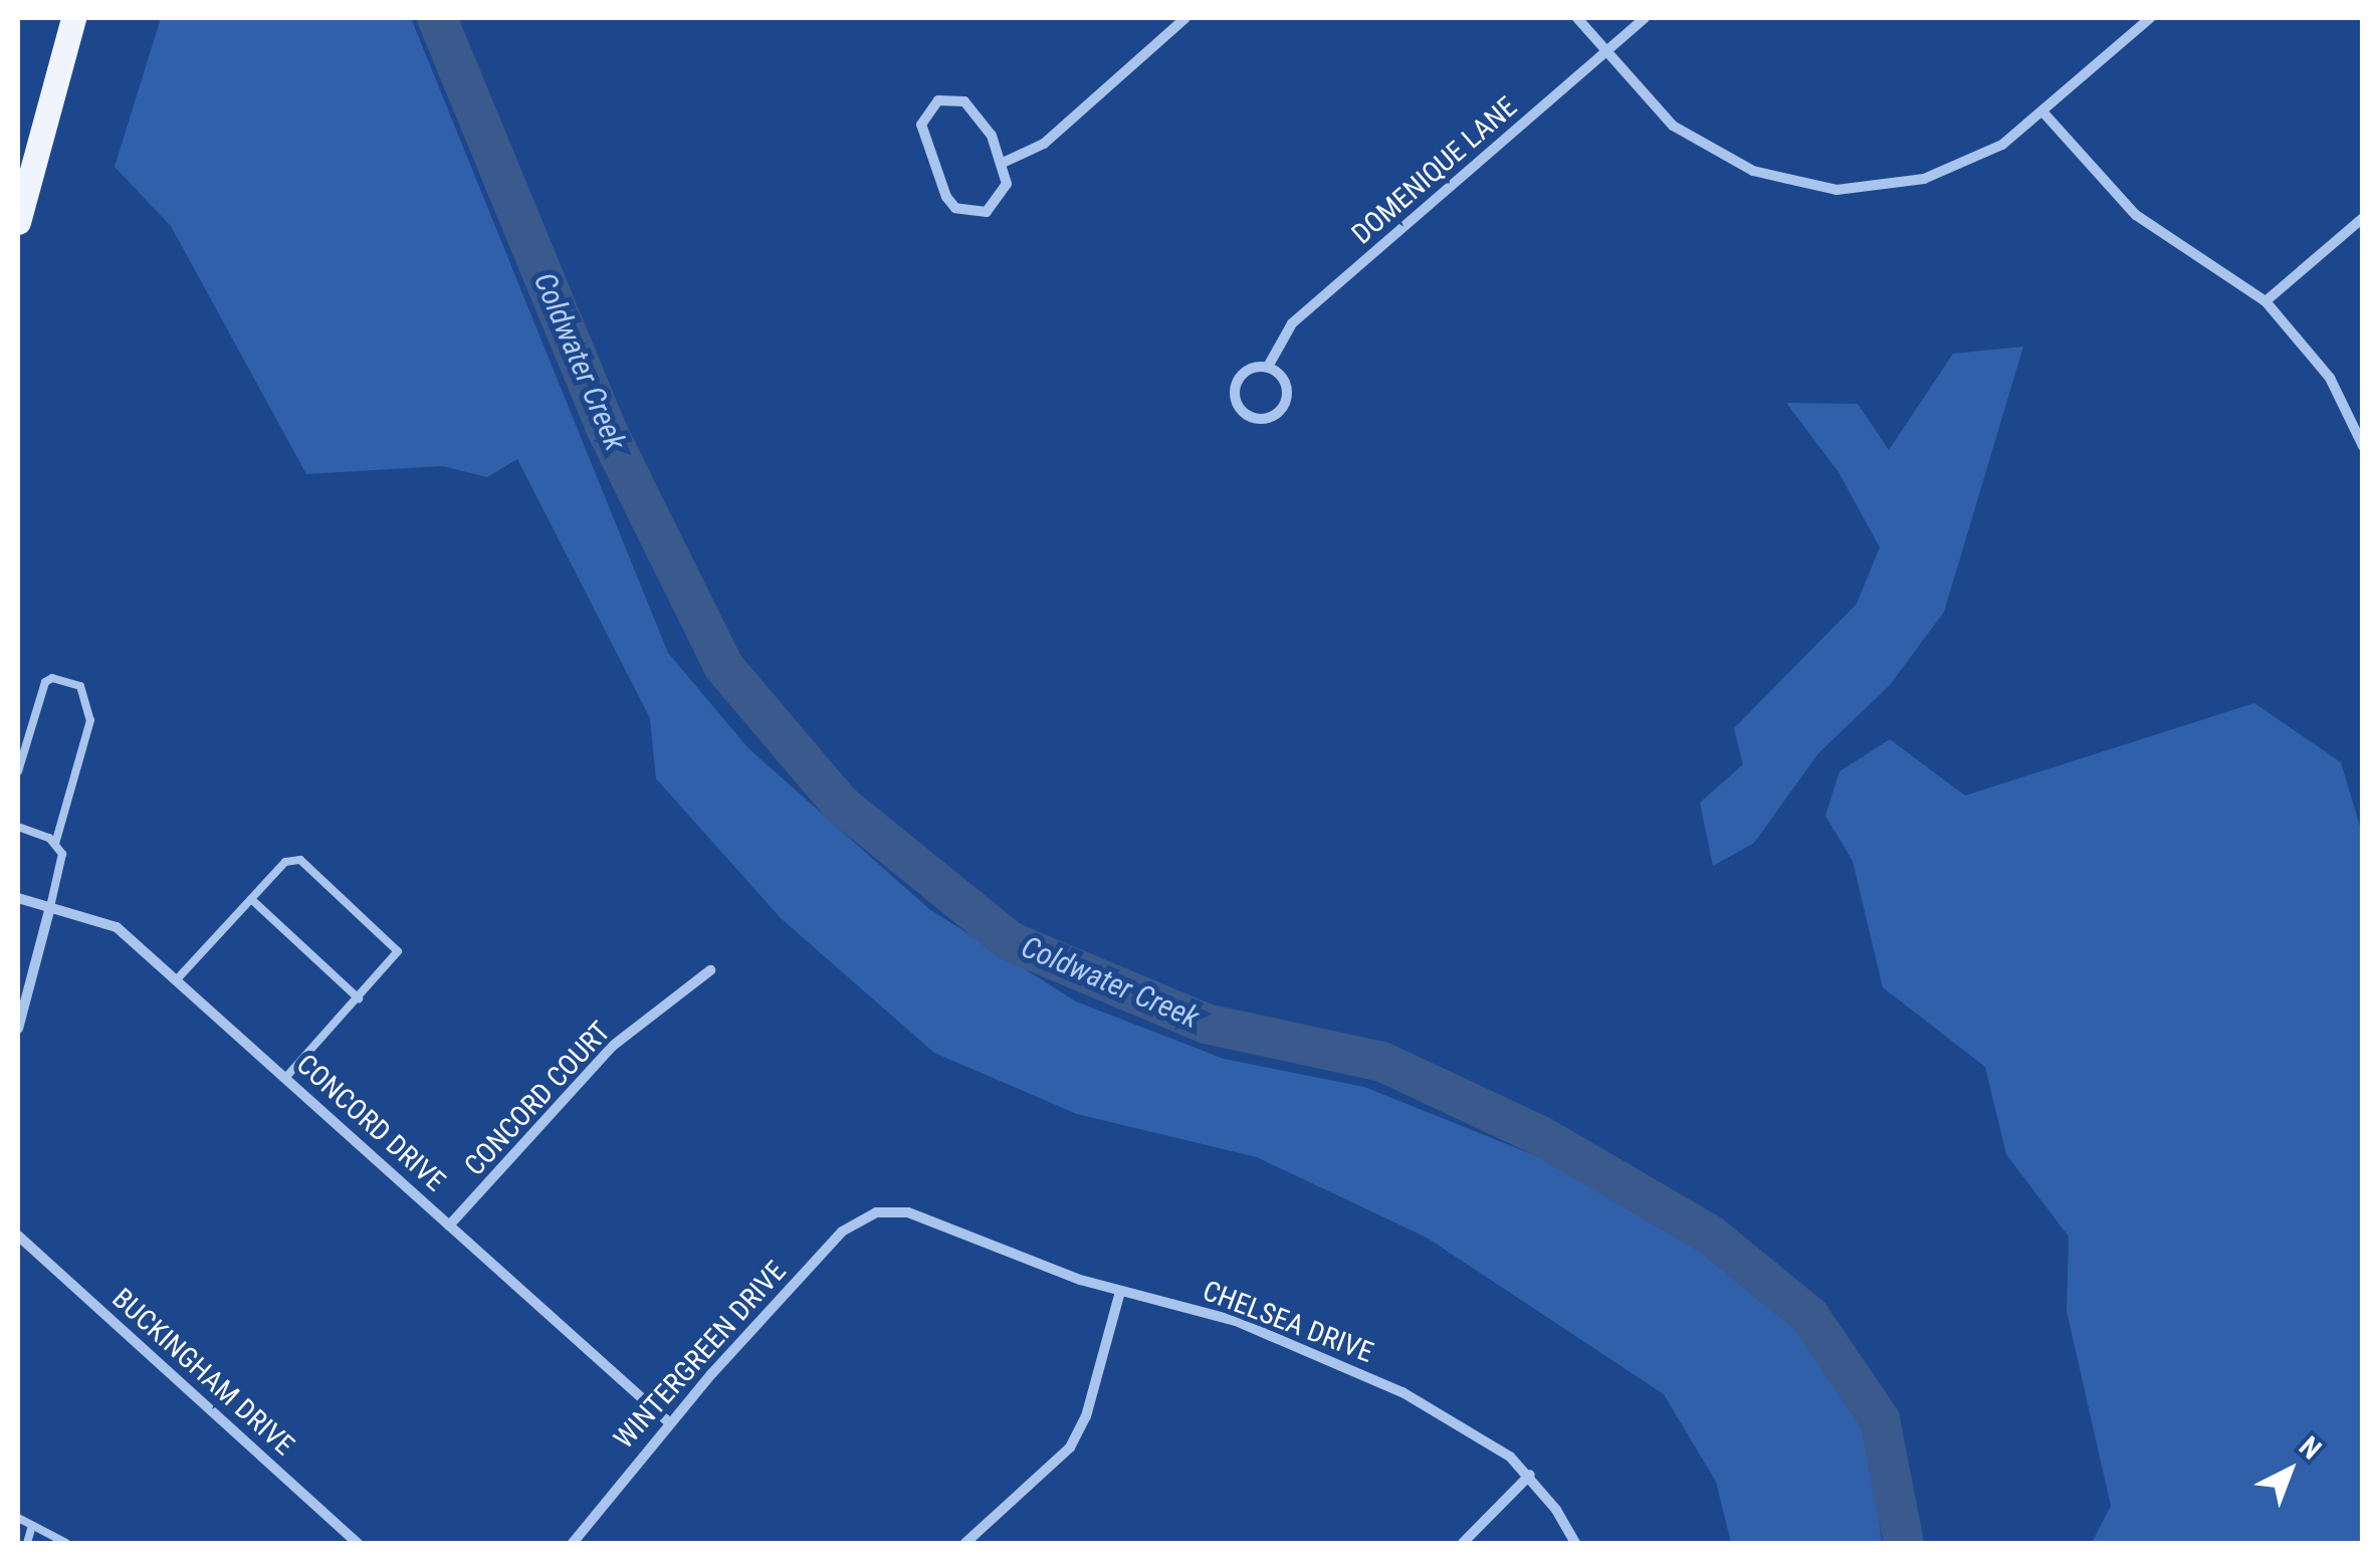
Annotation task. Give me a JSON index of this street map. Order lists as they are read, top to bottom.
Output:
{
  "streets": {
    "street": [
      "DOMENIQUE LANE",
      "CONCORD COURT",
      "CONCORD DRIVE",
      "CHELSEA DRIVE",
      "WINTERGREEN DRIVE",
      "BUCKINGHAM DRIVE"
    ]
  },
  "crossings": [
    ["CONCORD COURT", "CONCORD DRIVE"],
    ["CONCORD DRIVE", "WINTERGREEN DRIVE"],
    ["CHELSEA DRIVE", "WINTERGREEN DRIVE"]
  ],
  "water": ["Coldwater Creek"],
  "north": "top right"
}
